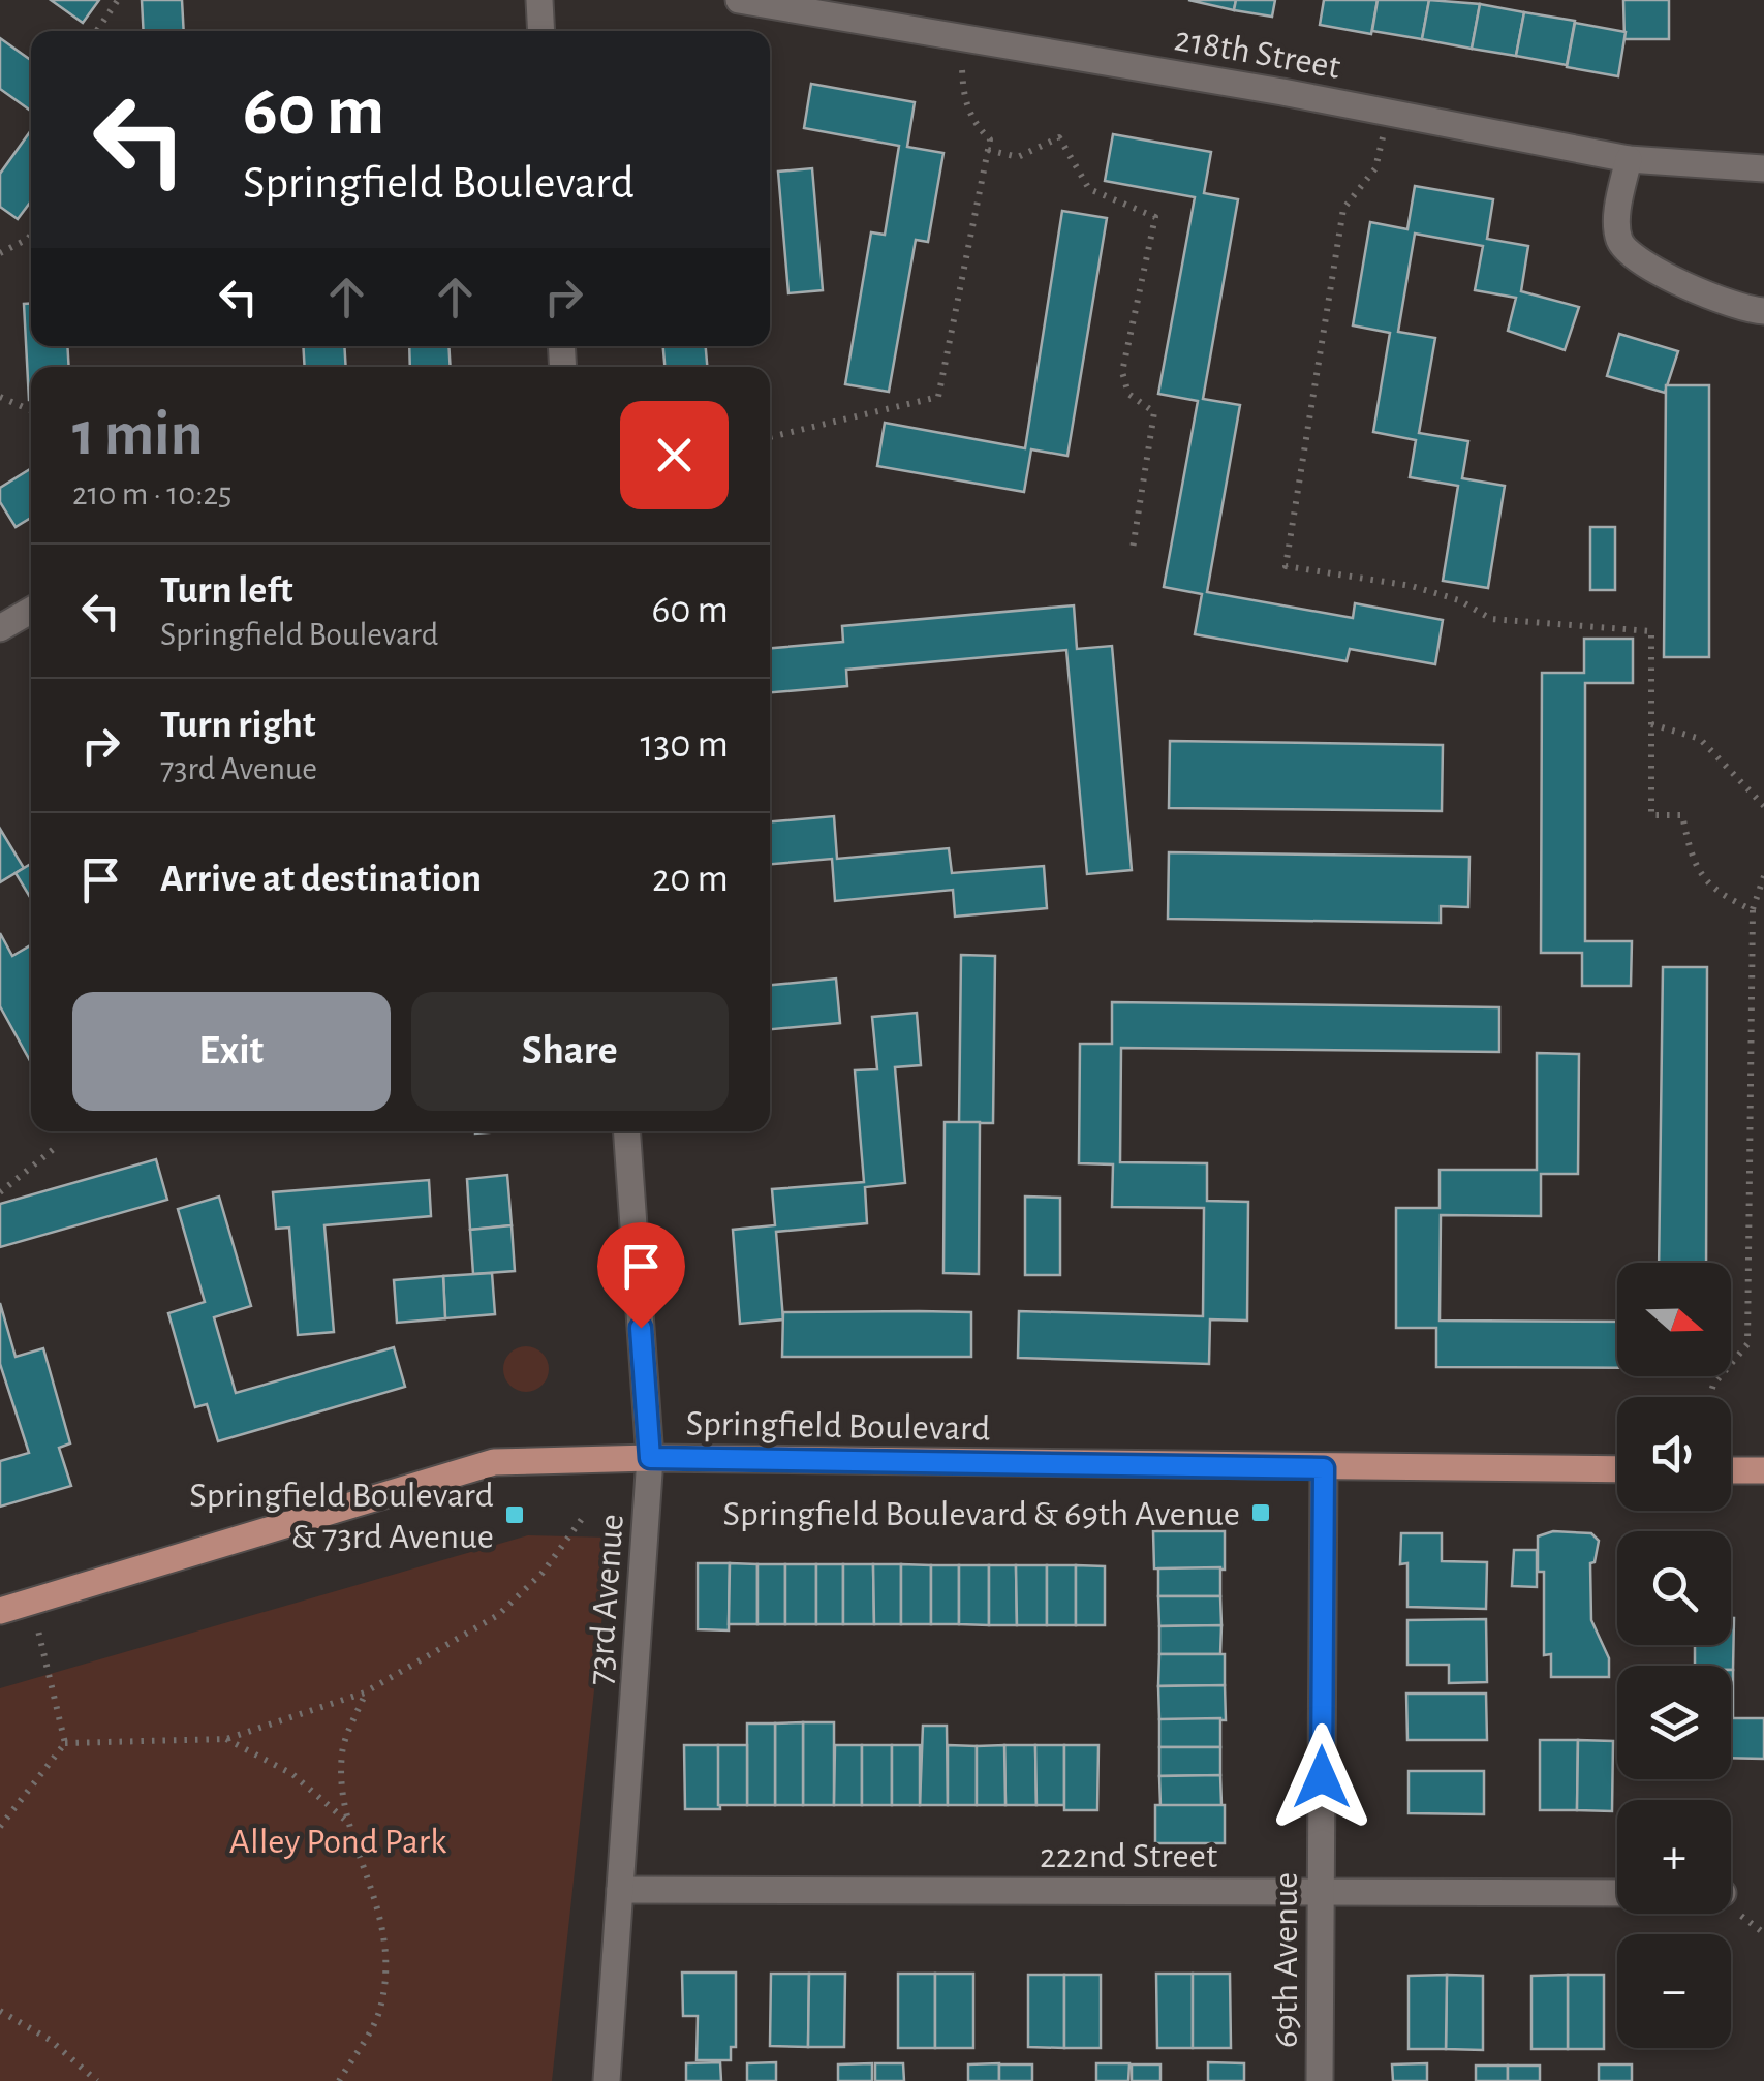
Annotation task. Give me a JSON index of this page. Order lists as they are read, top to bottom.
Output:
{
  "streets": {
    "main road": ["Springfield Boulevard"],
    "street": [
      "218th Street",
      "73rd Avenue",
      "222nd Street",
      "69th Avenue"
    ]
  },
  "crossings": [
    ["Springfield Boulevard", "73rd Avenue"],
    ["Springfield Boulevard", "69th Avenue"],
    ["73rd Avenue", "222nd Street"],
    ["222nd Street", "69th Avenue"]
  ],
  "parks": ["Alley Pond Park"],
  "places": {
    "transit": ["Springfield Boulevard & 69th Avenue", "Springfield Boulevard & 73rd Avenue"]
  },
  "north": "right",
  "page": {
    "turn": ["60 m", "Springfield Boulevard"],
    "heading": ["1 min", "210 m · 10:25"],
    "list": [
      {
        "name": "Turn left",
        "note": "Springfield Boulevard",
        "value": "60 m"
      },
      {
        "name": "Turn right",
        "note": "73rd Avenue",
        "value": "130 m"
      },
      {
        "name": "Arrive at destination",
        "value": "20 m"
      }
    ],
    "buttons": ["Exit", "Share"],
    "map_buttons": ["+", "−"]
  }
}
